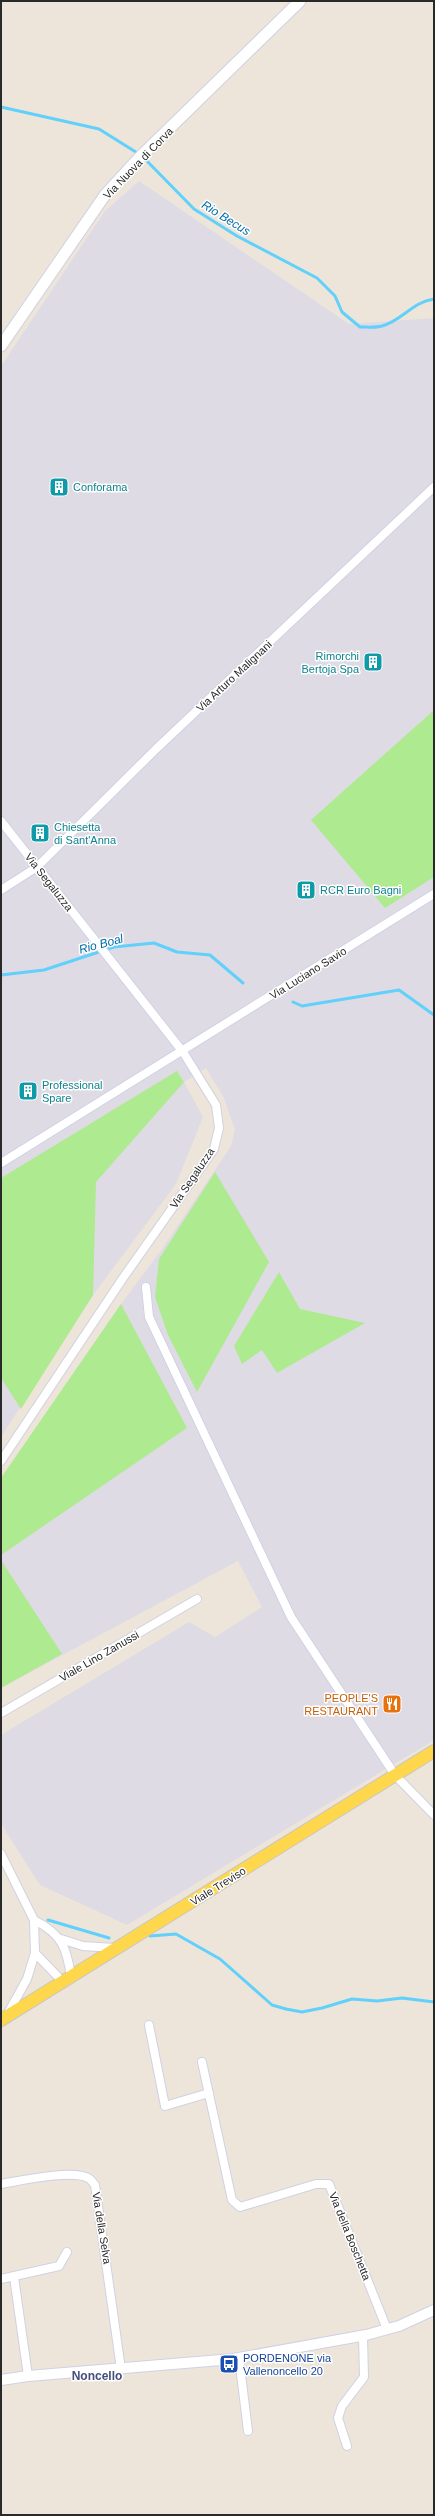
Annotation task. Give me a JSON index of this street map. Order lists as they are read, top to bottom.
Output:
{
  "streets": {
    "main road": ["Via Nuova di Corva", "Viale Treviso"],
    "street": [
      "Via Arturo Malignani",
      "Via Segaluzza",
      "Via Luciano Savio",
      "Viale Lino Zanussi",
      "Via della Selva",
      "Via della Boschetta"
    ]
  },
  "crossings": [
    ["Via Arturo Malignani", "Via Segaluzza"],
    ["Via Segaluzza", "Via Luciano Savio"]
  ],
  "districts": ["Noncello"],
  "water": ["Rio Becus", "Rio Boal"],
  "places": {
    "building": [
      "Conforama",
      "Rimorchi Bertoja Spa",
      "Chiesetta di Sant'Anna",
      "RCR Euro Bagni",
      "Professional Spare"
    ],
    "restaurant": ["PEOPLE'S RESTAURANT"],
    "bus stop": ["PORDENONE via Vallenoncello 20"]
  }
}
